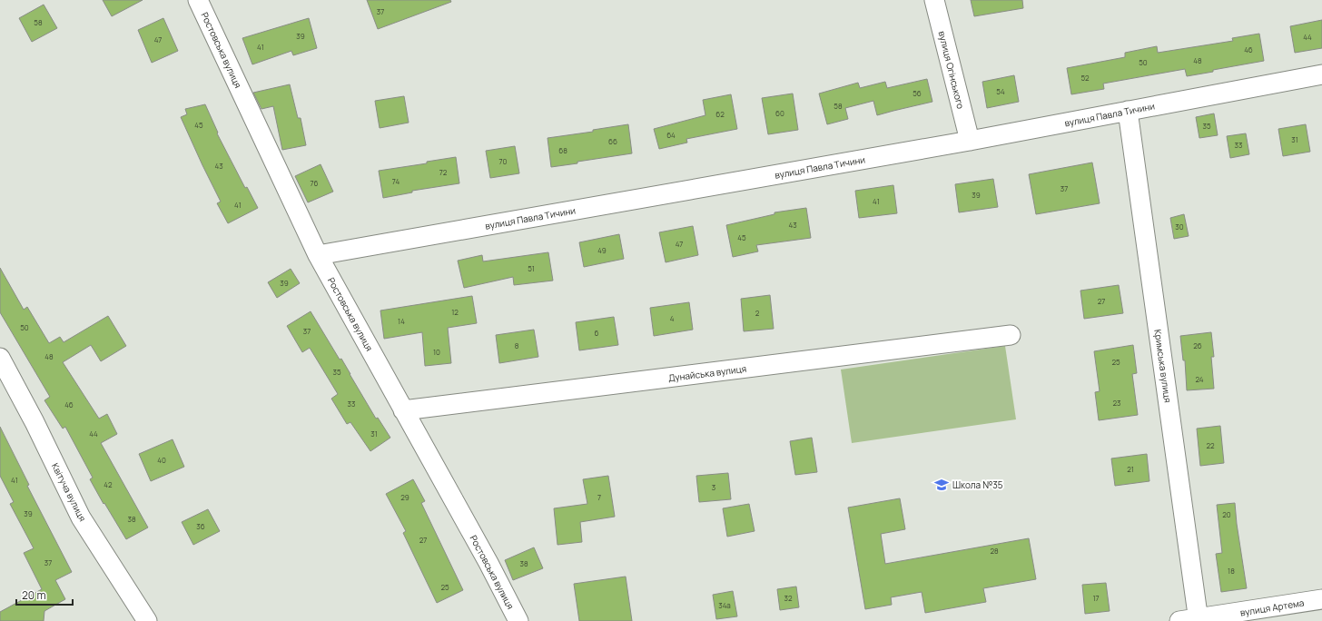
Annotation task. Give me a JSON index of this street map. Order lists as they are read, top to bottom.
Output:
{
  "streets": {
    "street": [
      "Ростовська вулиця",
      "вулиця Огінського",
      "вулиця Павла Тичини",
      "Кримська вулиця",
      "Дунайська вулиця",
      "Квітуча вулиця",
      "вулиця Артема"
    ]
  },
  "crossings": [
    ["Ростовська вулиця", "вулиця Павла Тичини"],
    ["Ростовська вулиця", "Дунайська вулиця"],
    ["вулиця Огінського", "вулиця Павла Тичини"],
    ["вулиця Павла Тичини", "Кримська вулиця"],
    ["Кримська вулиця", "вулиця Артема"]
  ],
  "places": {
    "school or university": ["Школа №35"]
  },
  "house_numbers": [
    "37",
    "58",
    "39",
    "44",
    "47",
    "41",
    "46",
    "48",
    "50",
    "52",
    "54",
    "56",
    "58",
    "60",
    "62",
    "45",
    "35",
    "64",
    "31",
    "66",
    "33",
    "68",
    "70",
    "43",
    "72",
    "74",
    "76",
    "37",
    "39",
    "41",
    "41",
    "43",
    "30",
    "45",
    "47",
    "49",
    "51",
    "39",
    "27",
    "12",
    "2",
    "4",
    "14",
    "50",
    "37",
    "6",
    "8",
    "26",
    "10",
    "48",
    "25",
    "35",
    "24",
    "23",
    "33",
    "46",
    "44",
    "31",
    "22",
    "40",
    "21",
    "41",
    "42",
    "3",
    "29",
    "7",
    "39",
    "20",
    "38",
    "36",
    "27",
    "28",
    "37",
    "38",
    "18",
    "25",
    "32",
    "17",
    "34а"
  ],
  "scale_bar": "20 m"
}
